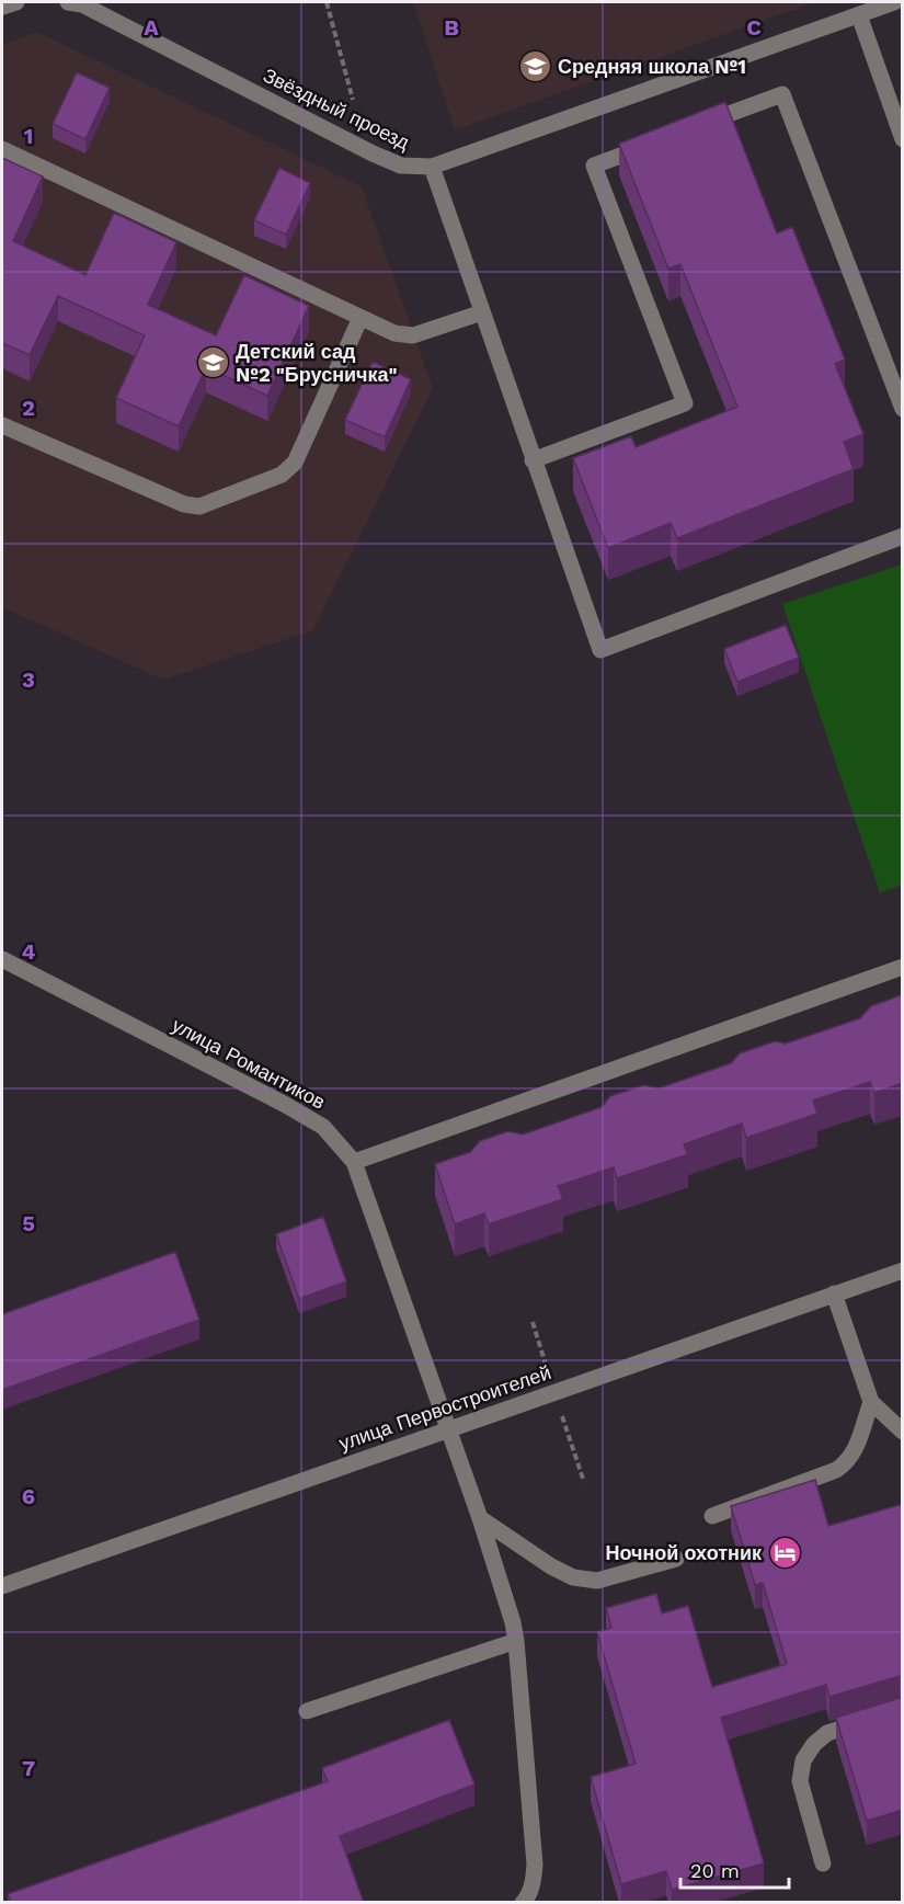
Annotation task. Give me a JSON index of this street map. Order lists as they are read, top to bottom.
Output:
{
  "streets": {
    "street": ["Звёздный проезд", "улица Романтиков", "улица Первостроителей"]
  },
  "crossings": [
    ["улица Романтиков", "улица Первостроителей"]
  ],
  "places": {
    "school or university": ["Средняя школа №1", "Детский сад №2 \"Брусничка\""],
    "hotel": ["Ночной охотник"]
  },
  "scale_bar": "20 m",
  "grid": {
    "columns": ["A", "B", "C"],
    "rows": [
      "1",
      "2",
      "3",
      "4",
      "5",
      "6",
      "7"
    ]
  }
}
